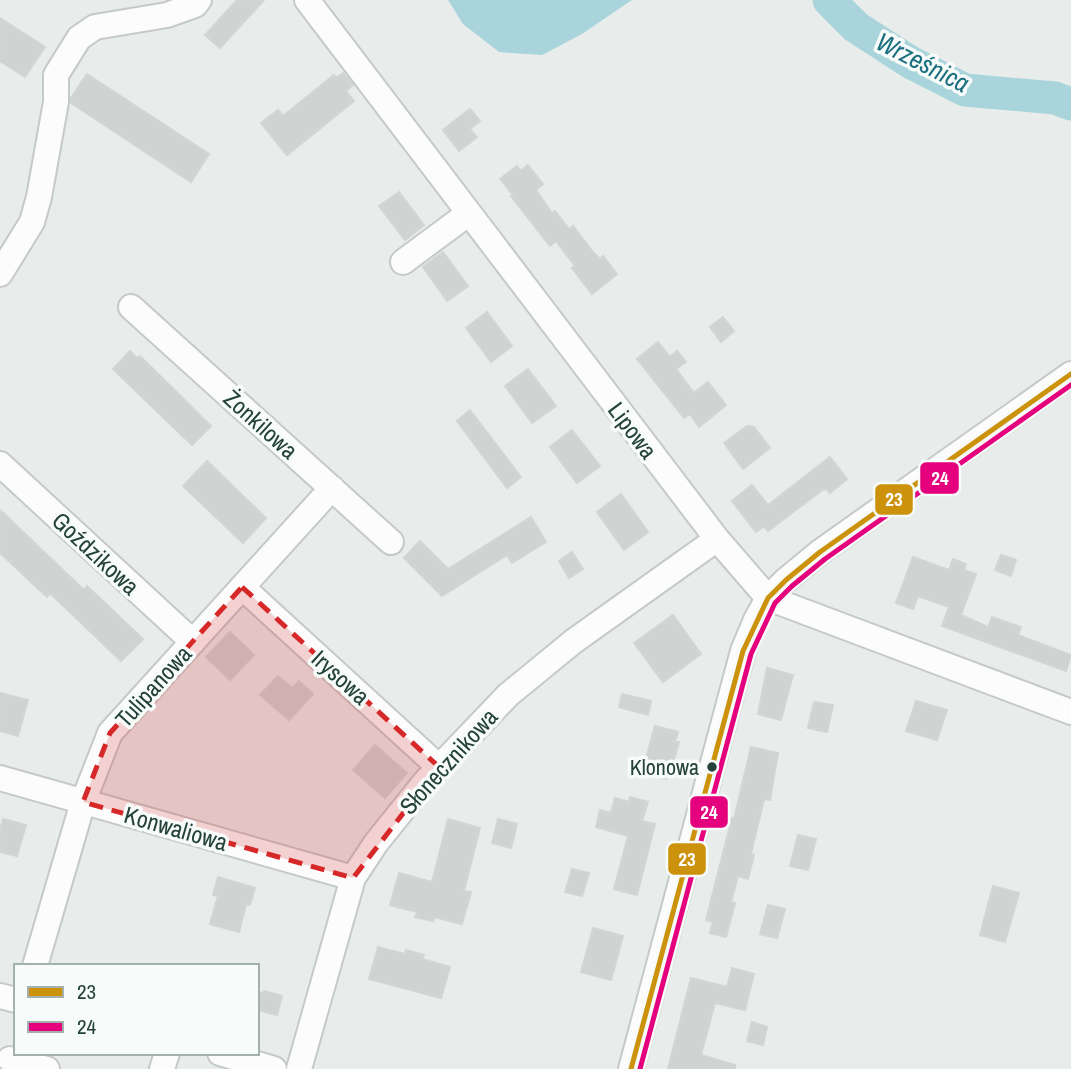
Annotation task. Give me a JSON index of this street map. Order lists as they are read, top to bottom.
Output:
{
  "streets": {
    "street": [
      "Żonkilowa",
      "Lipowa",
      "Goździkowa",
      "Irysowa",
      "Tulipanowa",
      "Słonecznikowa",
      "Konwaliowa"
    ]
  },
  "crossings": [
    ["Żonkilowa", "Tulipanowa"],
    ["Lipowa", "Słonecznikowa"],
    ["Goździkowa", "Tulipanowa"],
    ["Irysowa", "Tulipanowa"],
    ["Irysowa", "Słonecznikowa"],
    ["Tulipanowa", "Konwaliowa"],
    ["Słonecznikowa", "Konwaliowa"]
  ],
  "water": ["Wrześnica"],
  "places": ["Klonowa"],
  "lines": ["transit line 23", "transit line 24"],
  "legend": ["23", "24"]
}
